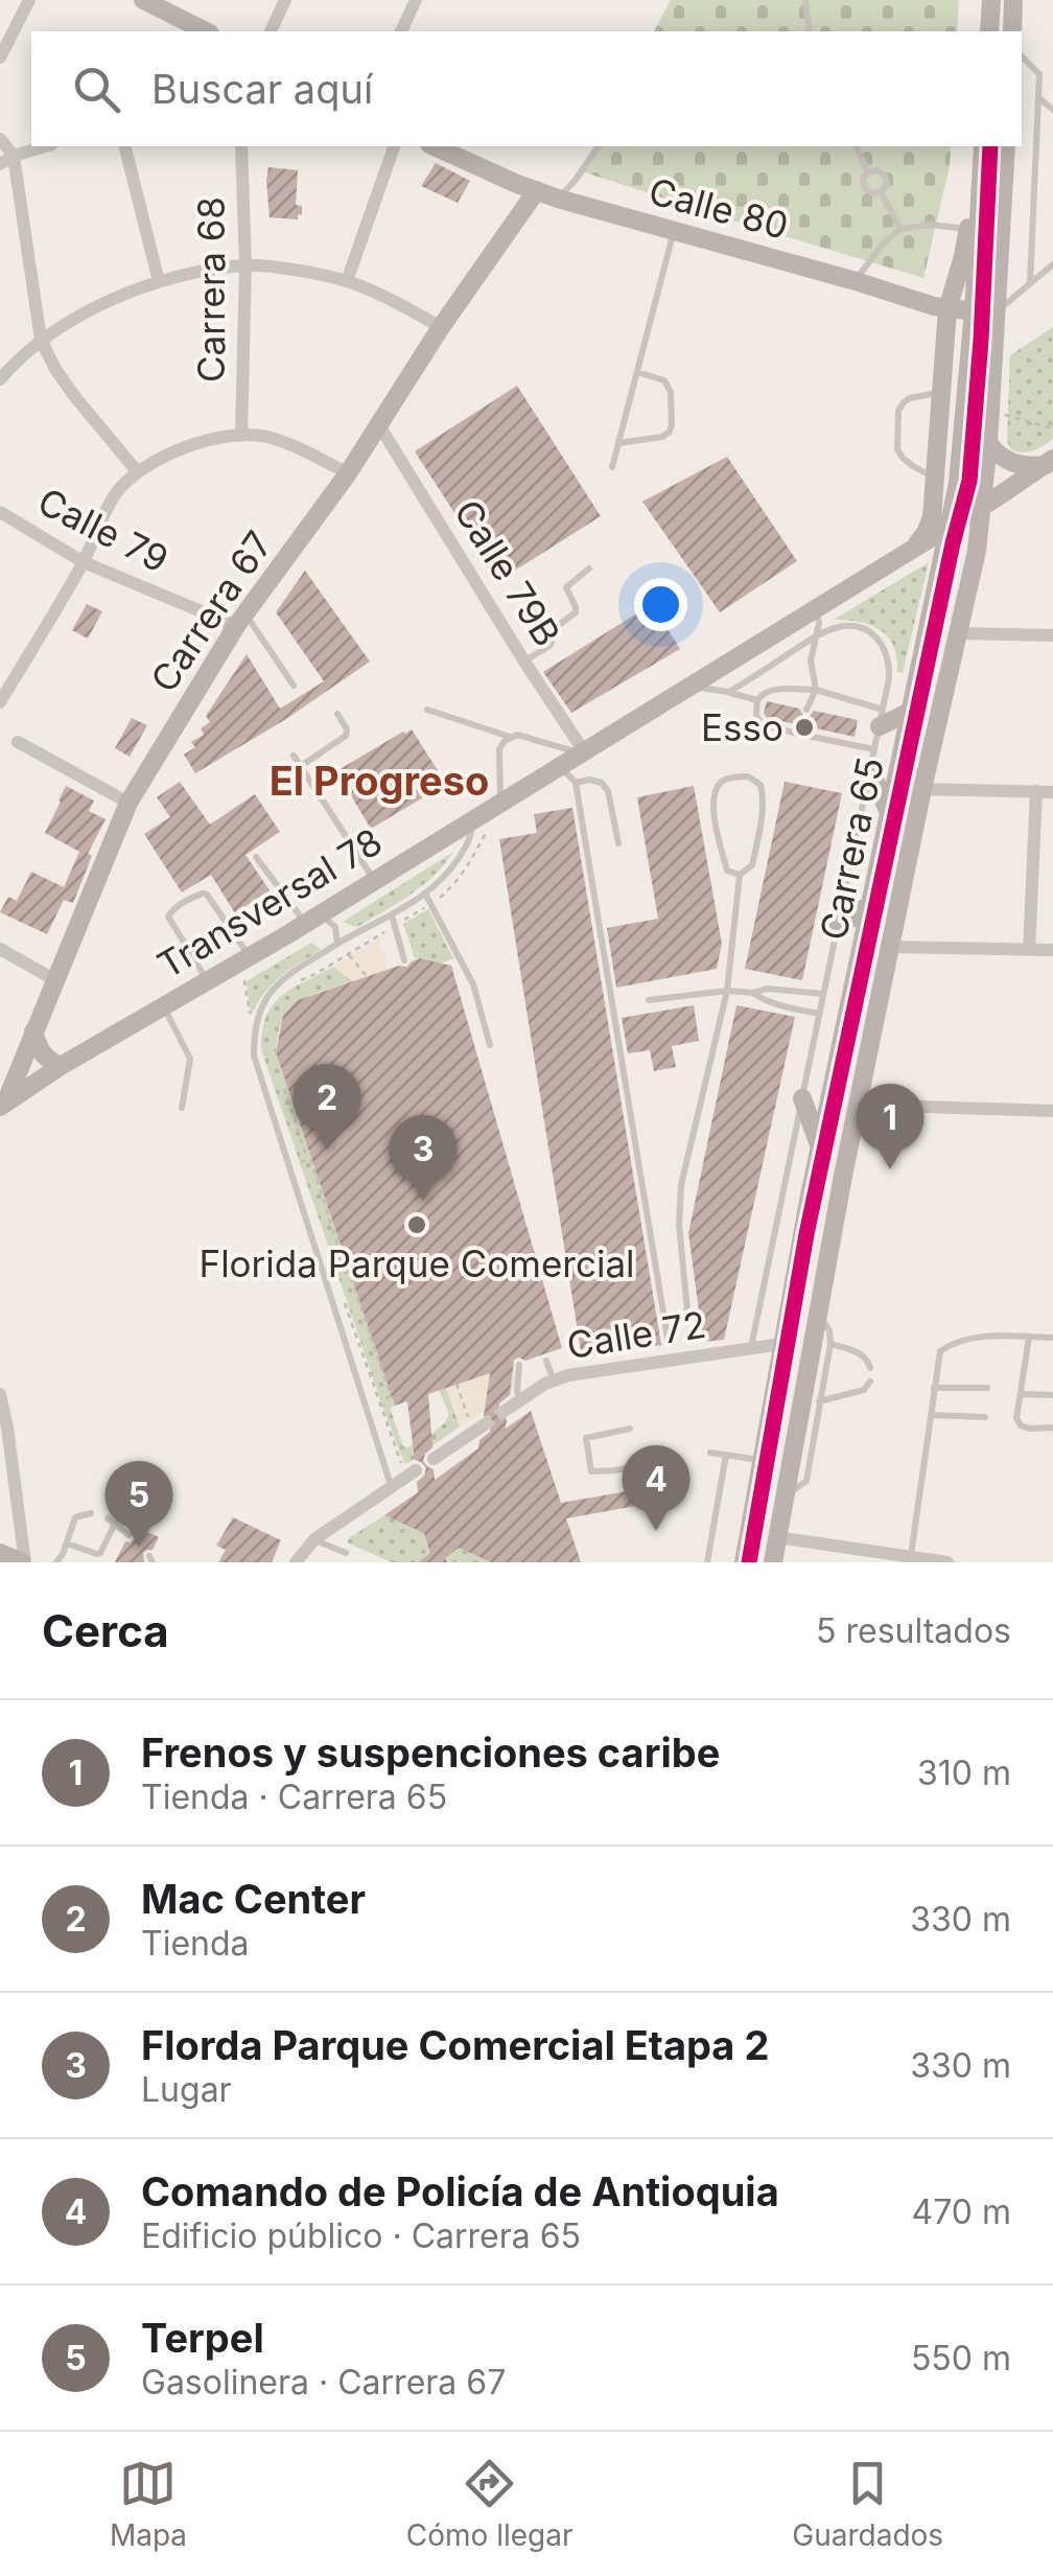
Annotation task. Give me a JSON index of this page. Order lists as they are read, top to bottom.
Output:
{
  "streets": {
    "main road": [
      "Calle 80",
      "Carrera 67",
      "Carrera 65",
      "Transversal 78"
    ],
    "street": [
      "Carrera 68",
      "Calle 79",
      "Calle 79B",
      "Calle 72"
    ]
  },
  "crossings": [
    ["Calle 80", "Carrera 67"],
    ["Calle 80", "Carrera 65"],
    ["Calle 79", "Carrera 67"],
    ["Calle 79B", "Carrera 67"],
    ["Calle 79B", "Transversal 78"],
    ["Carrera 67", "Transversal 78"],
    ["Carrera 65", "Transversal 78"],
    ["Carrera 65", "Calle 72"]
  ],
  "districts": ["El Progreso"],
  "places": ["Esso", "Florida Parque Comercial"],
  "page": {
    "search": "Buscar aquí",
    "pins": [
      "2",
      "1",
      "3",
      "4",
      "5"
    ],
    "heading": ["Cerca", "5 resultados"],
    "list": [
      {
        "mark": "1",
        "name": "Frenos y suspenciones caribe",
        "note": "Tienda · Carrera 65",
        "value": "310 m"
      },
      {
        "mark": "2",
        "name": "Mac Center",
        "note": "Tienda",
        "value": "330 m"
      },
      {
        "mark": "3",
        "name": "Florda Parque Comercial Etapa 2",
        "note": "Lugar",
        "value": "330 m"
      },
      {
        "mark": "4",
        "name": "Comando de Policía de Antioquia",
        "note": "Edificio público · Carrera 65",
        "value": "470 m"
      },
      {
        "mark": "5",
        "name": "Terpel",
        "note": "Gasolinera · Carrera 67",
        "value": "550 m"
      }
    ],
    "nav": ["Mapa", "Cómo llegar", "Guardados"]
  }
}
